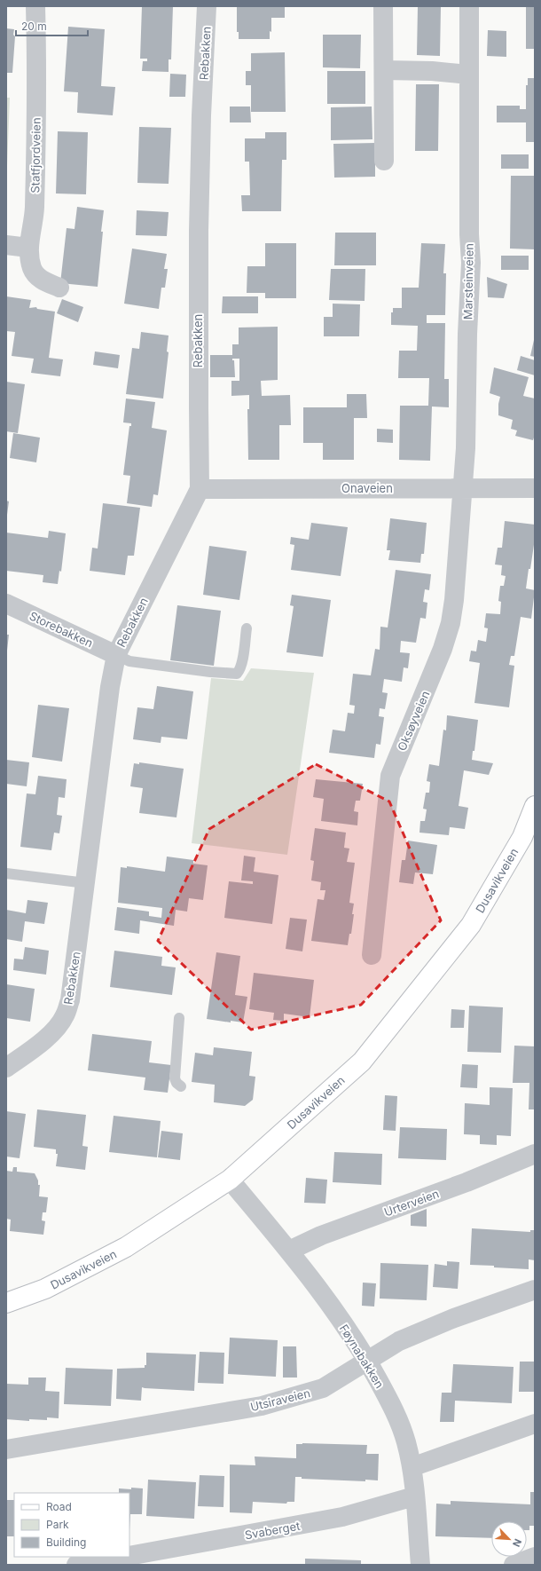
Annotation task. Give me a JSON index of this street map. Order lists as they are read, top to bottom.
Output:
{
  "streets": {
    "main road": ["Dusavikveien"],
    "street": [
      "Rebakken",
      "Statfjordveien",
      "Marsteinveien",
      "Onaveien",
      "Storebakken",
      "Oksøyveien",
      "Urterveien",
      "Føynabakken",
      "Utsiraveien",
      "Svaberget"
    ]
  },
  "crossings": [
    ["Rebakken", "Onaveien"],
    ["Rebakken", "Storebakken"],
    ["Marsteinveien", "Onaveien"],
    ["Marsteinveien", "Oksøyveien"],
    ["Onaveien", "Oksøyveien"],
    ["Dusavikveien", "Føynabakken"],
    ["Urterveien", "Føynabakken"],
    ["Føynabakken", "Utsiraveien"],
    ["Føynabakken", "Svaberget"]
  ],
  "legend": ["Road", "Park", "Building"],
  "scale_bar": "20 m",
  "north": "bottom right"
}
